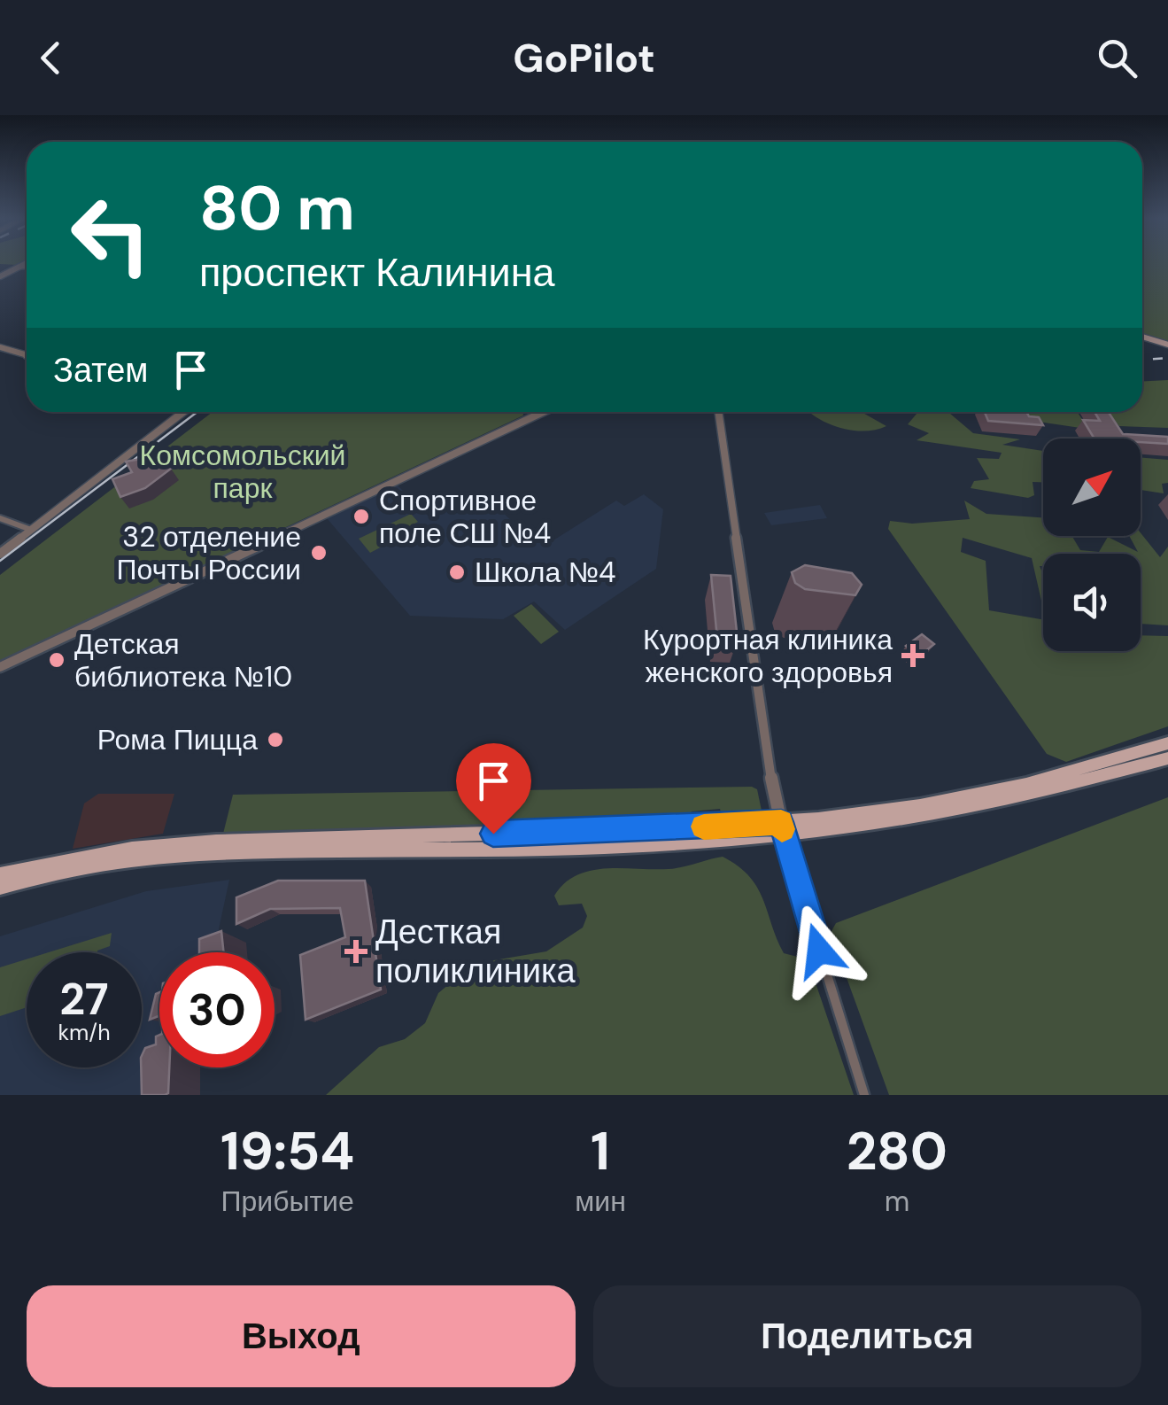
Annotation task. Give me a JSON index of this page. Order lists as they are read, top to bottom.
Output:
{
  "parks": ["Комсомольский парк"],
  "places": {
    "other": [
      "Спортивное поле СШ №4",
      "32 отделение Почты России",
      "Школа №4",
      "Детская библиотека №10",
      "Рома Пицца"
    ],
    "health": ["Курортная клиника женского здоровья", "Десткая поликлиника"]
  },
  "north": "top right",
  "page": {
    "header": "GoPilot",
    "turn": ["80 m", "проспект Калинина"],
    "then": "Затем",
    "speed": "27 km/h",
    "limit": "30",
    "eta": [
      "19:54",
      "Прибытие",
      "1",
      "мин",
      "280",
      "m"
    ],
    "buttons": ["Выход", "Поделиться"]
  }
}
